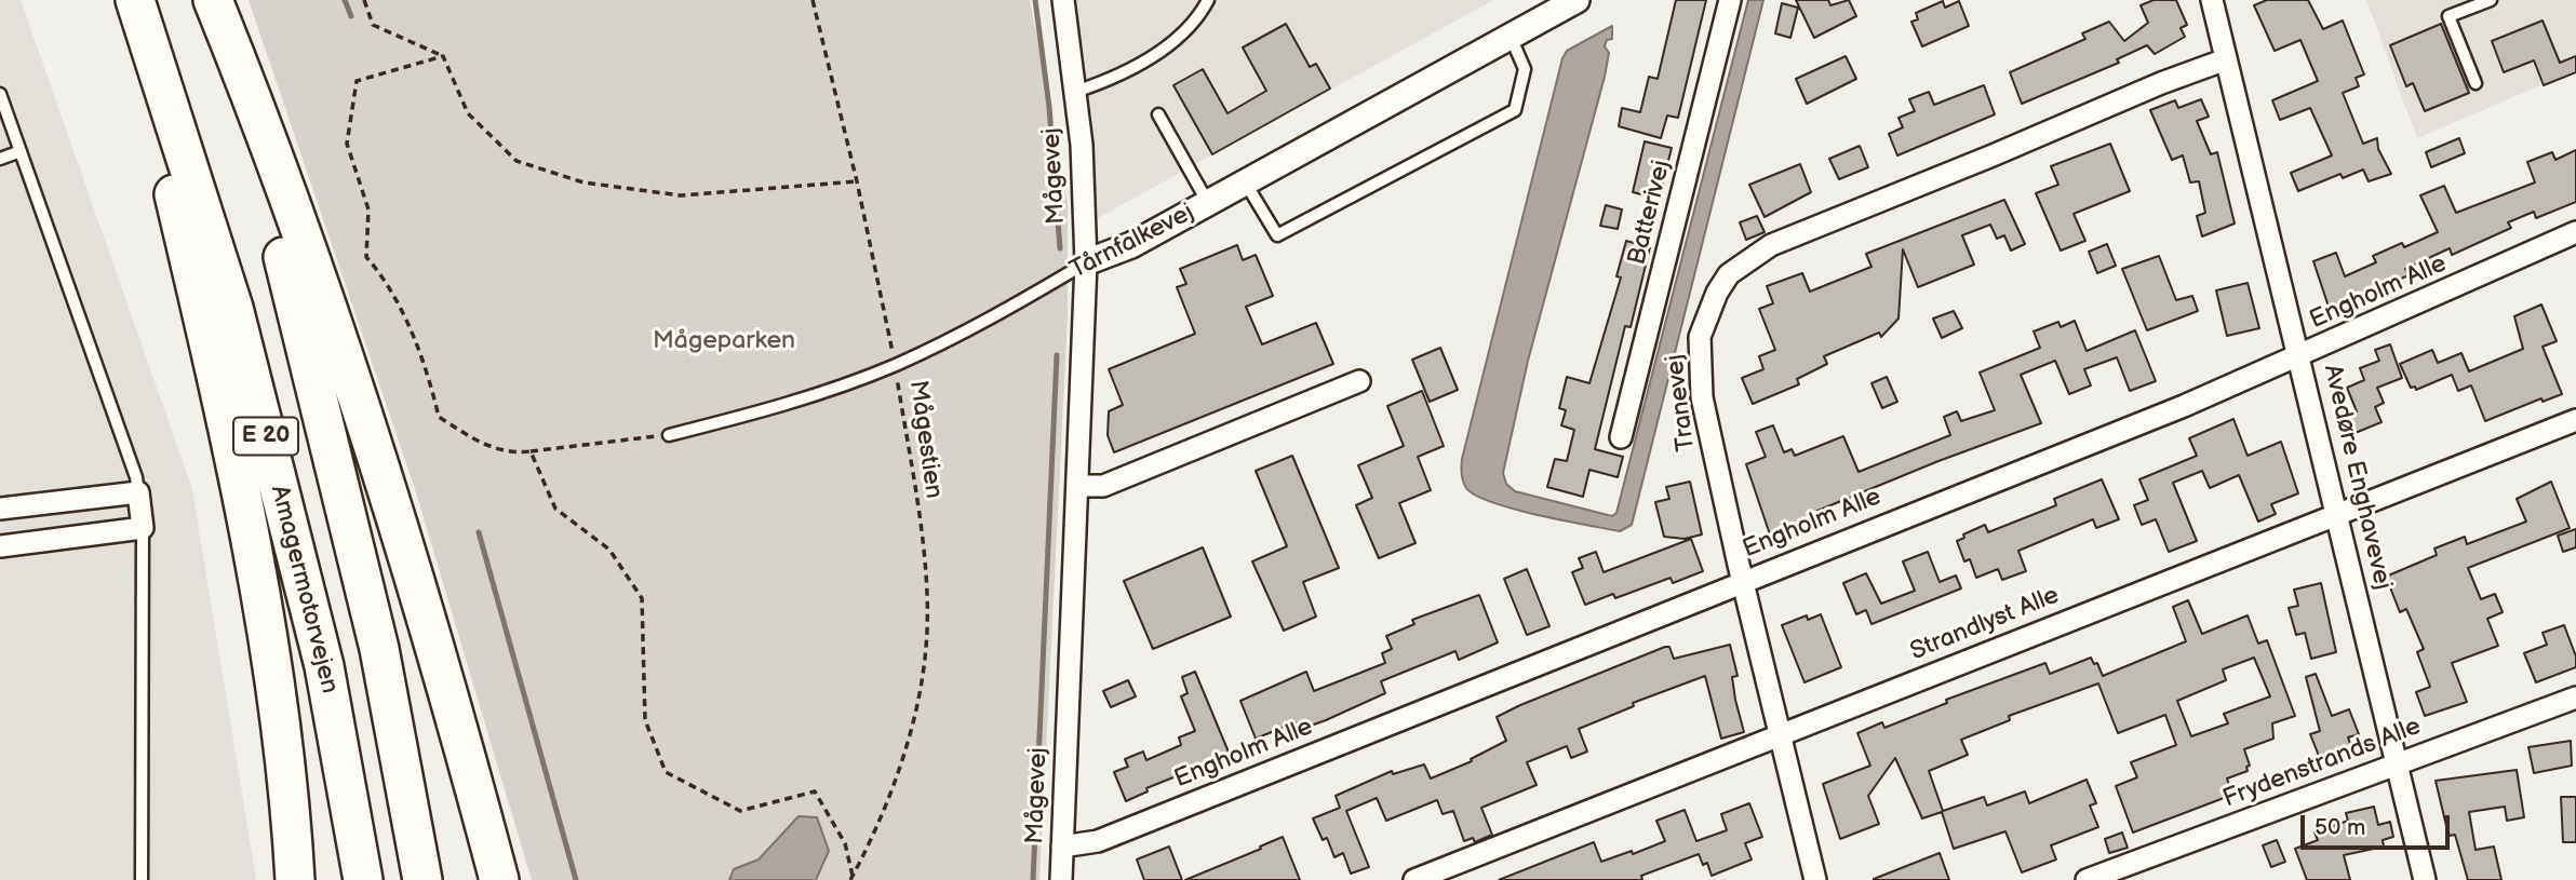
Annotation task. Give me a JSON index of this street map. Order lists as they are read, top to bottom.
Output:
{
  "streets": {
    "highway": ["E 20", "Amagermotorvejen"],
    "street": [
      "Mågevej",
      "Batterivej",
      "Tårnfalkevej",
      "Engholm Alle",
      "Tranevej",
      "Avedøre Enghavevej",
      "Strandlyst Alle",
      "Frydenstrands Alle"
    ],
    "path": ["Mågestien"]
  },
  "crossings": [
    ["Mågevej", "Tårnfalkevej"],
    ["Mågevej", "Engholm Alle"],
    ["Tårnfalkevej", "Mågestien"],
    ["Engholm Alle", "Tranevej"],
    ["Engholm Alle", "Avedøre Enghavevej"],
    ["Tranevej", "Avedøre Enghavevej"],
    ["Tranevej", "Strandlyst Alle"],
    ["Avedøre Enghavevej", "Strandlyst Alle"],
    ["Avedøre Enghavevej", "Frydenstrands Alle"]
  ],
  "parks": ["Mågeparken"],
  "scale_bar": "50 m"
}
